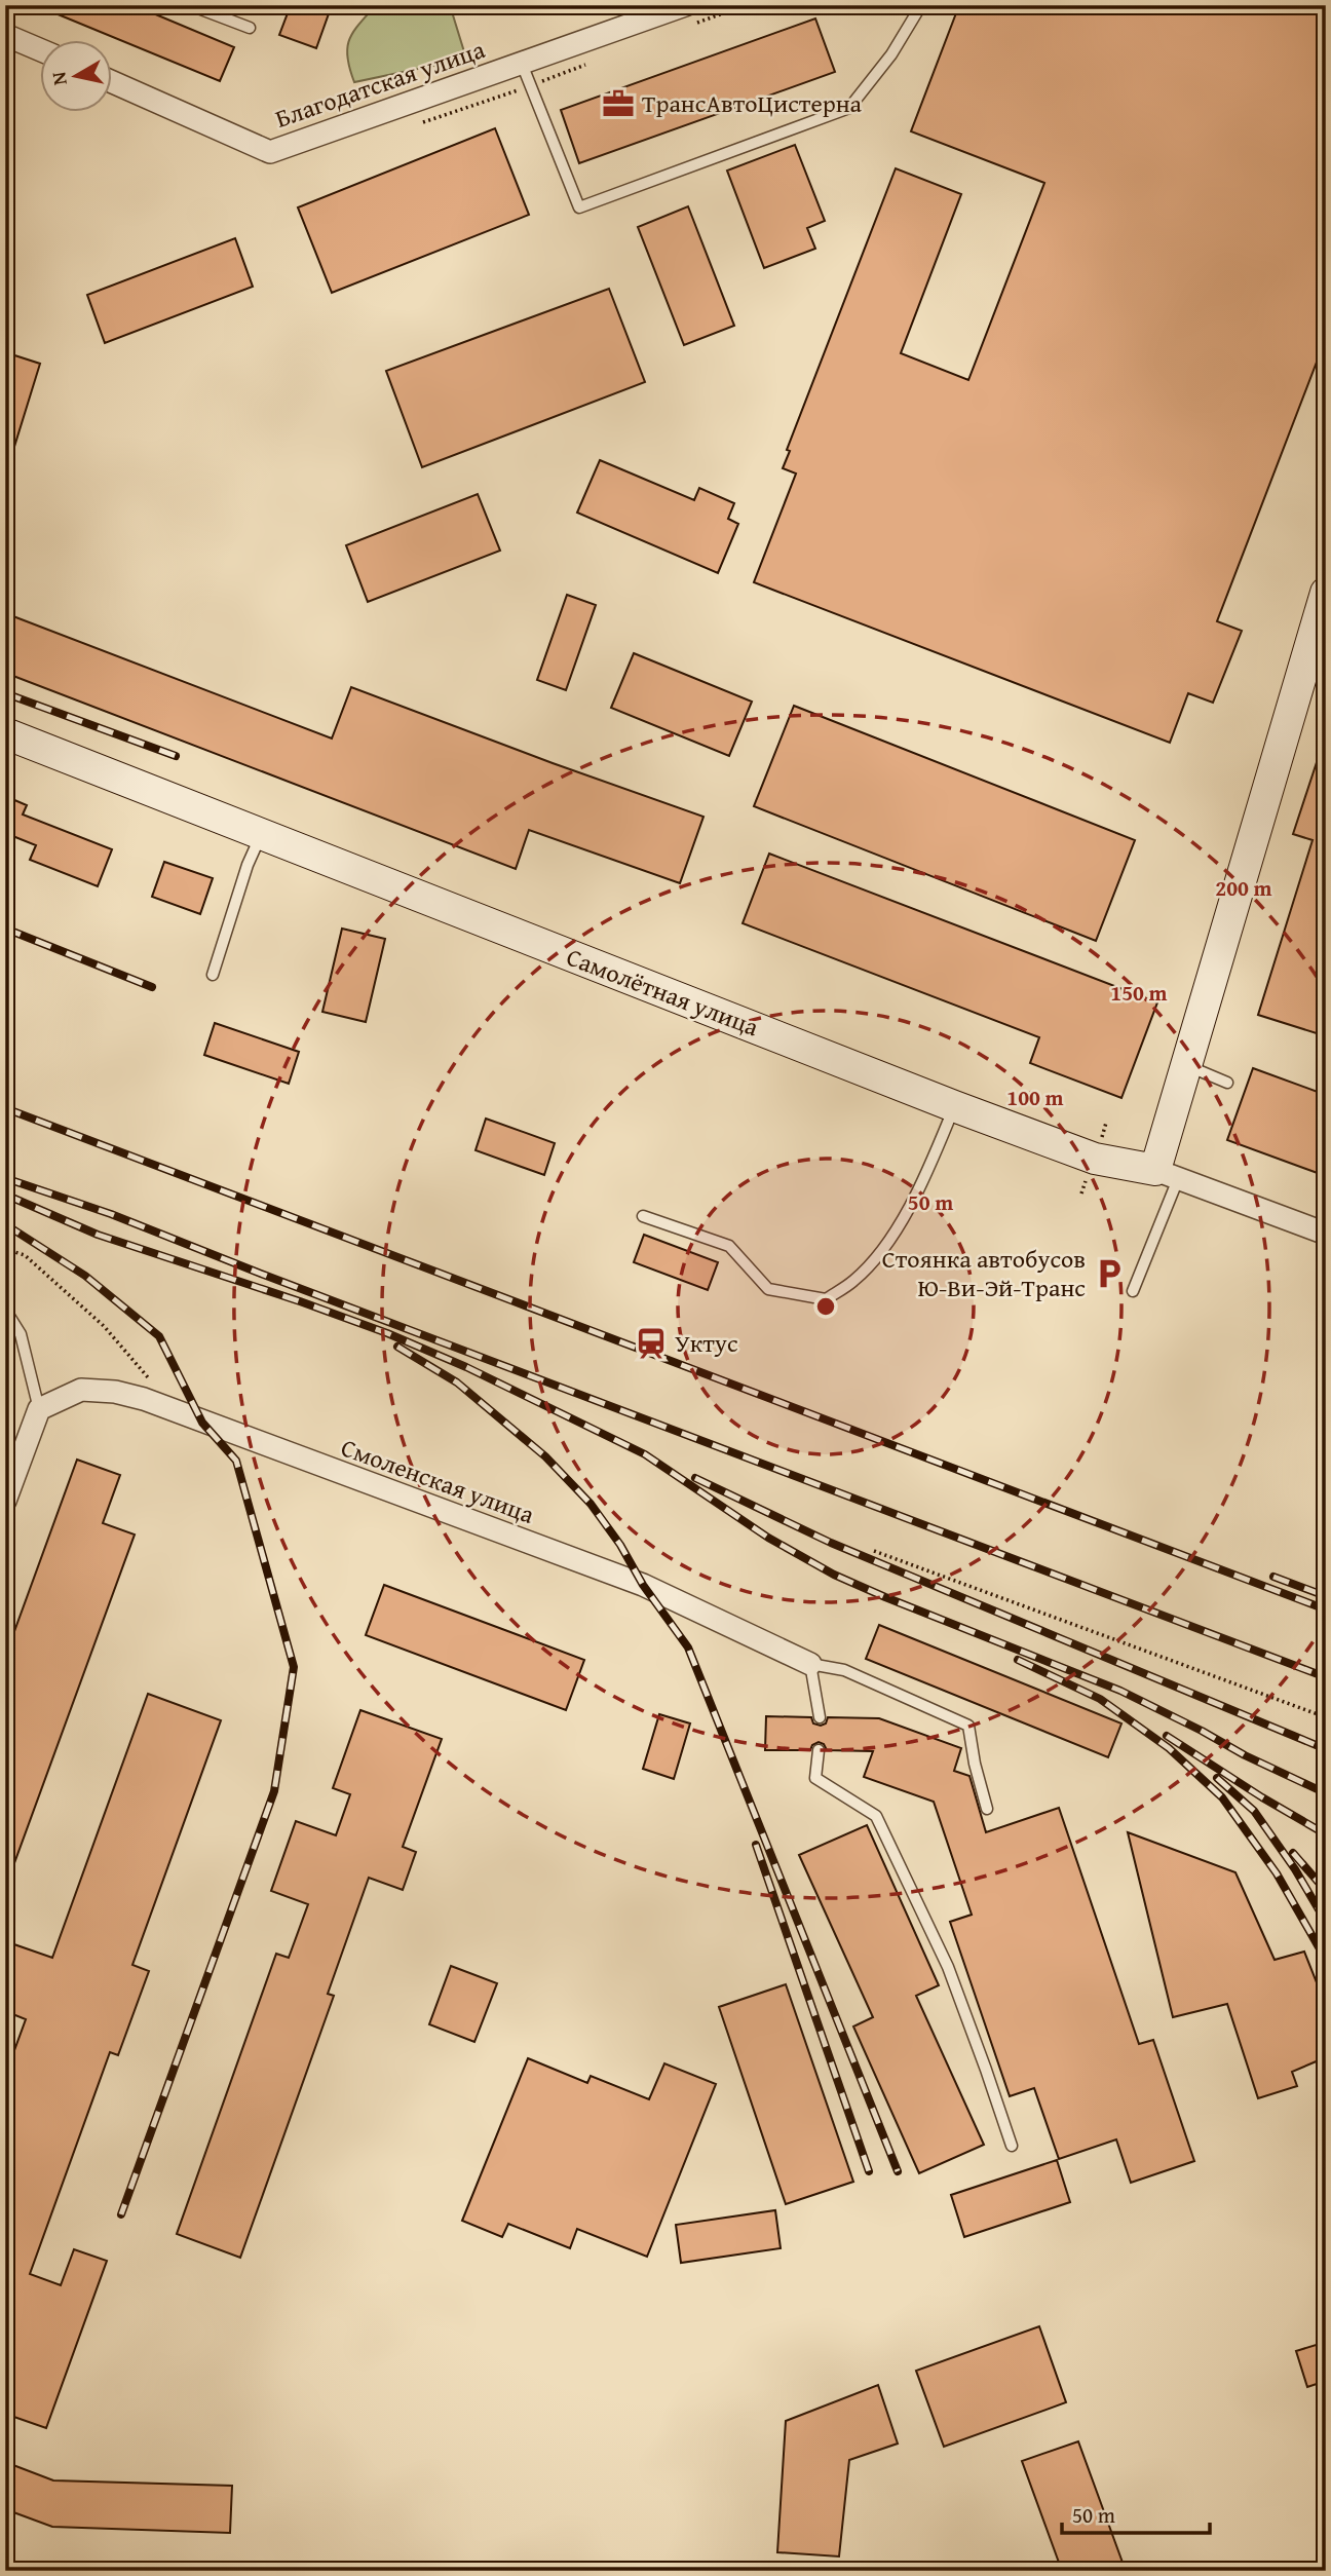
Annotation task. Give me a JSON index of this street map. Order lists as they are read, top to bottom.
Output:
{
  "streets": {
    "main road": ["Самолётная улица"],
    "street": ["Благодатская улица", "Смоленская улица"]
  },
  "places": {
    "office": ["ТрансАвтоЦистерна"],
    "parking": ["Стоянка автобусов Ю-Ви-Эй-Транс"],
    "station": ["Уктус"]
  },
  "scale_bar": "50 m",
  "north": "left",
  "rings": [
    "200 m",
    "150 m",
    "100 m",
    "50 m"
  ]
}
